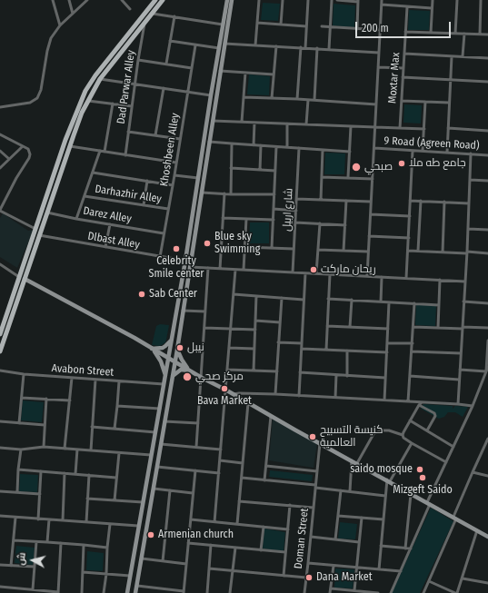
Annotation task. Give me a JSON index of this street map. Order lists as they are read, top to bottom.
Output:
{
  "streets": {
    "street": [
      "Moxtar Max",
      "Dad Parwar Alley",
      "9 Road (Agreen Road)",
      "Khoshbeen Alley",
      "Darhazhir Alley",
      "شارع اربيل",
      "Darez Alley",
      "Dlbast Alley",
      "Avabon Street",
      "Doman Street"
    ]
  },
  "crossings": [
    ["Khoshbeen Alley", "Darhazhir Alley"],
    ["Khoshbeen Alley", "Darez Alley"],
    ["Khoshbeen Alley", "Dlbast Alley"]
  ],
  "places": [
    "جامع طه ملا",
    "صبحي",
    "Blue sky Swimming",
    "Celebrity Smile center",
    "ريحان ماركت",
    "Sab Center",
    "نيبل",
    "مركز صحي",
    "Bava Market",
    "كنيسة التسبيح العالمية",
    "saido mosque",
    "Mizgeft Saido",
    "Armenian church",
    "Dana Market"
  ],
  "scale_bar": "200 m",
  "north": "left"
}
